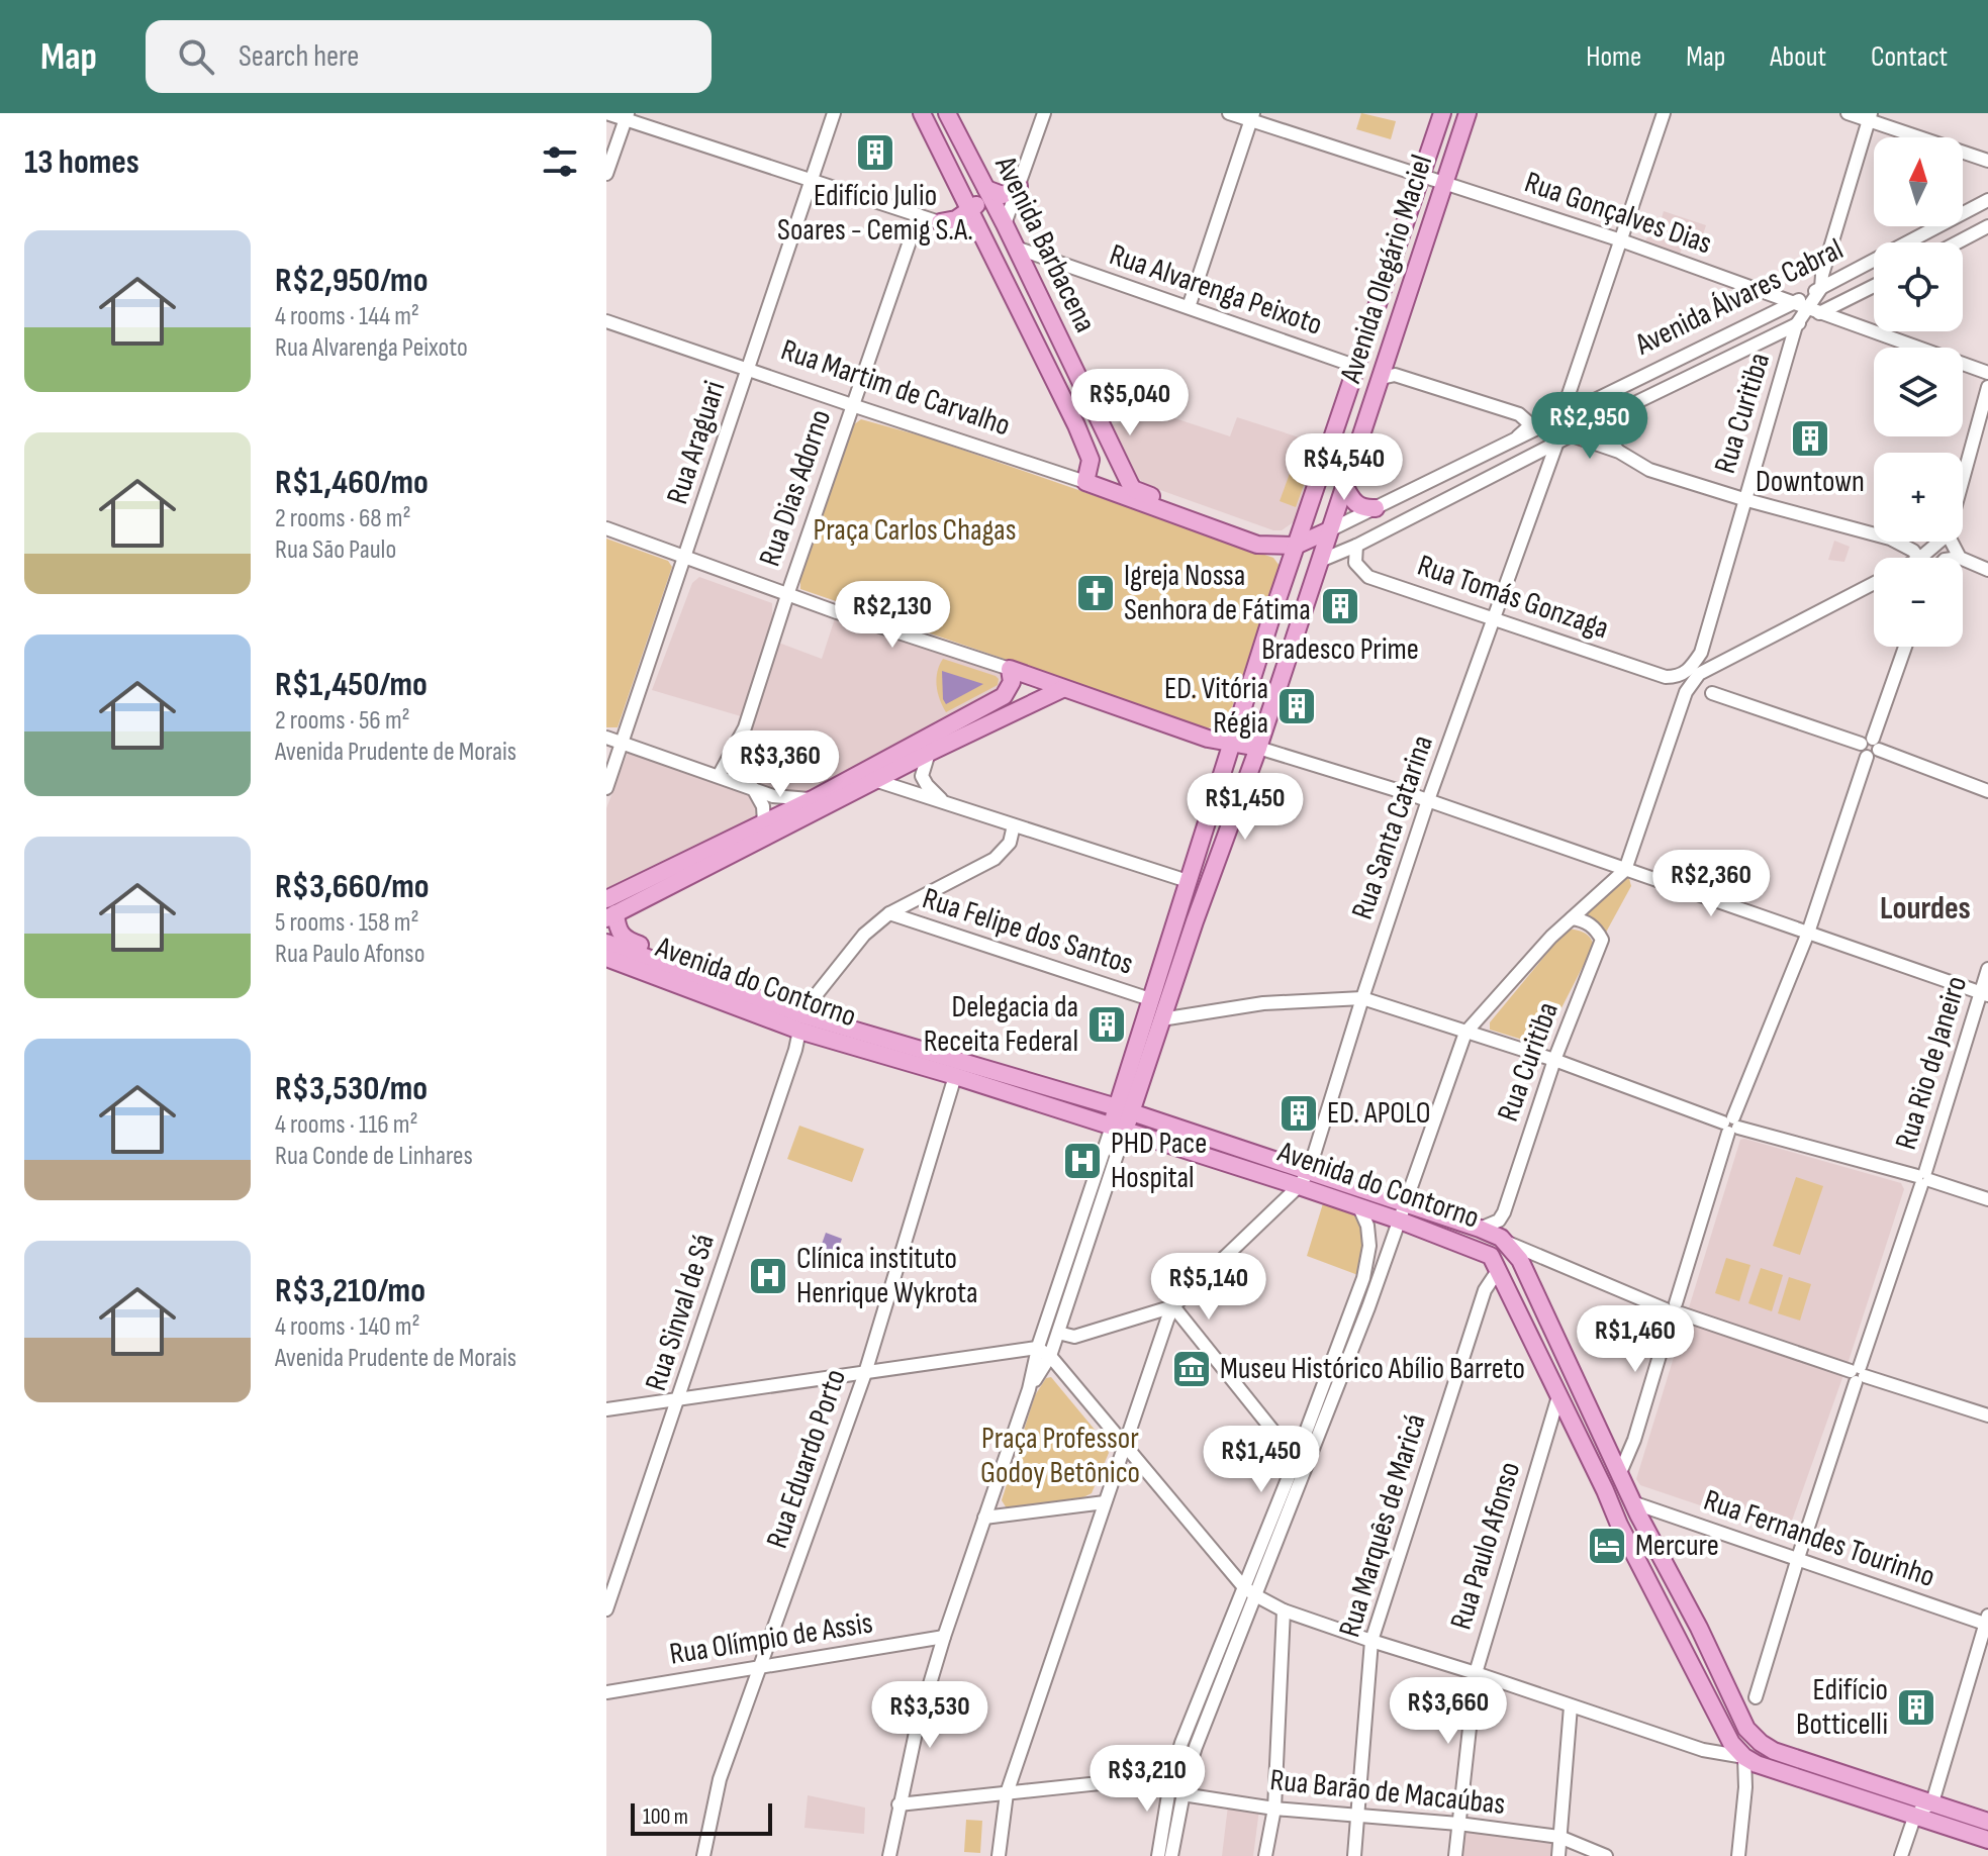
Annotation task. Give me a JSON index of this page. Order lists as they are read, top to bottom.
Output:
{
  "streets": {
    "main road": [
      "Avenida Barbacena",
      "Avenida Olegário Maciel",
      "Avenida Álvares Cabral",
      "Rua Martim de Carvalho",
      "Avenida do Contorno"
    ],
    "street": [
      "Rua Gonçalves Dias",
      "Rua Alvarenga Peixoto",
      "Rua Curitiba",
      "Rua Araguari",
      "Rua Dias Adorno",
      "Rua Tomás Gonzaga",
      "Rua Santa Catarina",
      "Rua Felipe dos Santos",
      "Rua Rio de Janeiro",
      "Rua Sinval de Sá",
      "Rua Eduardo Porto",
      "Rua Marquês de Maricá",
      "Rua Fernandes Tourinho",
      "Rua Paulo Afonso",
      "Rua Olímpio de Assis",
      "Rua Barão de Macaúbas"
    ]
  },
  "crossings": [
    ["Rua Gonçalves Dias", "Avenida Olegário Maciel"],
    ["Rua Gonçalves Dias", "Avenida Álvares Cabral"],
    ["Rua Gonçalves Dias", "Rua Curitiba"],
    ["Avenida Barbacena", "Rua Alvarenga Peixoto"],
    ["Avenida Barbacena", "Rua Martim de Carvalho"],
    ["Avenida Olegário Maciel", "Rua Alvarenga Peixoto"],
    ["Avenida Olegário Maciel", "Avenida Álvares Cabral"],
    ["Avenida Olegário Maciel", "Rua Martim de Carvalho"],
    ["Avenida Olegário Maciel", "Rua Felipe dos Santos"],
    ["Avenida Olegário Maciel", "Avenida do Contorno"],
    ["Avenida Álvares Cabral", "Rua Martim de Carvalho"],
    ["Avenida Álvares Cabral", "Rua Curitiba"],
    ["Avenida Álvares Cabral", "Rua Tomás Gonzaga"],
    ["Avenida Álvares Cabral", "Rua Santa Catarina"],
    ["Rua Martim de Carvalho", "Rua Araguari"],
    ["Rua Martim de Carvalho", "Rua Dias Adorno"],
    ["Rua Curitiba", "Rua Tomás Gonzaga"],
    ["Rua Curitiba", "Avenida do Contorno"],
    ["Rua Tomás Gonzaga", "Rua Santa Catarina"],
    ["Rua Santa Catarina", "Avenida do Contorno"],
    ["Avenida do Contorno", "Rua Sinval de Sá"],
    ["Avenida do Contorno", "Rua Eduardo Porto"],
    ["Avenida do Contorno", "Rua Marquês de Maricá"],
    ["Avenida do Contorno", "Rua Fernandes Tourinho"],
    ["Avenida do Contorno", "Rua Paulo Afonso"],
    ["Rua Rio de Janeiro", "Rua Fernandes Tourinho"],
    ["Rua Eduardo Porto", "Rua Olímpio de Assis"],
    ["Rua Marquês de Maricá", "Rua Barão de Macaúbas"],
    ["Rua Paulo Afonso", "Rua Barão de Macaúbas"]
  ],
  "districts": ["Lourdes"],
  "parks": ["Praça Carlos Chagas", "Praça Professor Godoy Betônico"],
  "places": {
    "building": [
      "Edifício Julio Soares - Cemig S.A.",
      "Downtown",
      "Bradesco Prime",
      "ED. Vitória Régia",
      "Delegacia da Receita Federal",
      "ED. APOLO",
      "Edifício Botticelli"
    ],
    "church": ["Igreja Nossa Senhora de Fátima"],
    "hospital": ["PHD Pace Hospital", "Clínica instituto Henrique Wykrota"],
    "museum": ["Museu Histórico Abílio Barreto"],
    "hotel": ["Mercure"]
  },
  "scale_bar": "100 m",
  "north": "top",
  "page": {
    "header": "Map",
    "search": "Search here",
    "nav": [
      "Home",
      "Map",
      "About",
      "Contact"
    ],
    "heading": "13 homes",
    "map_buttons": ["+", "−"],
    "list": [
      {
        "name": "R$2,950/mo",
        "note": "4 rooms · 144 m² · Rua Alvarenga Peixoto"
      },
      {
        "name": "R$1,460/mo",
        "note": "2 rooms · 68 m² · Rua São Paulo"
      },
      {
        "name": "R$1,450/mo",
        "note": "2 rooms · 56 m² · Avenida Prudente de Morais"
      },
      {
        "name": "R$3,660/mo",
        "note": "5 rooms · 158 m² · Rua Paulo Afonso"
      },
      {
        "name": "R$3,530/mo",
        "note": "4 rooms · 116 m² · Rua Conde de Linhares"
      },
      {
        "name": "R$3,210/mo",
        "note": "4 rooms · 140 m² · Avenida Prudente de Morais"
      }
    ],
    "price": [
      "R$5,040",
      "R$2,950",
      "R$4,540",
      "R$2,130",
      "R$3,360",
      "R$1,450",
      "R$2,360",
      "R$5,140",
      "R$1,460",
      "R$1,450",
      "R$3,660",
      "R$3,530",
      "R$3,210"
    ],
    "scale": "100 m"
  }
}
